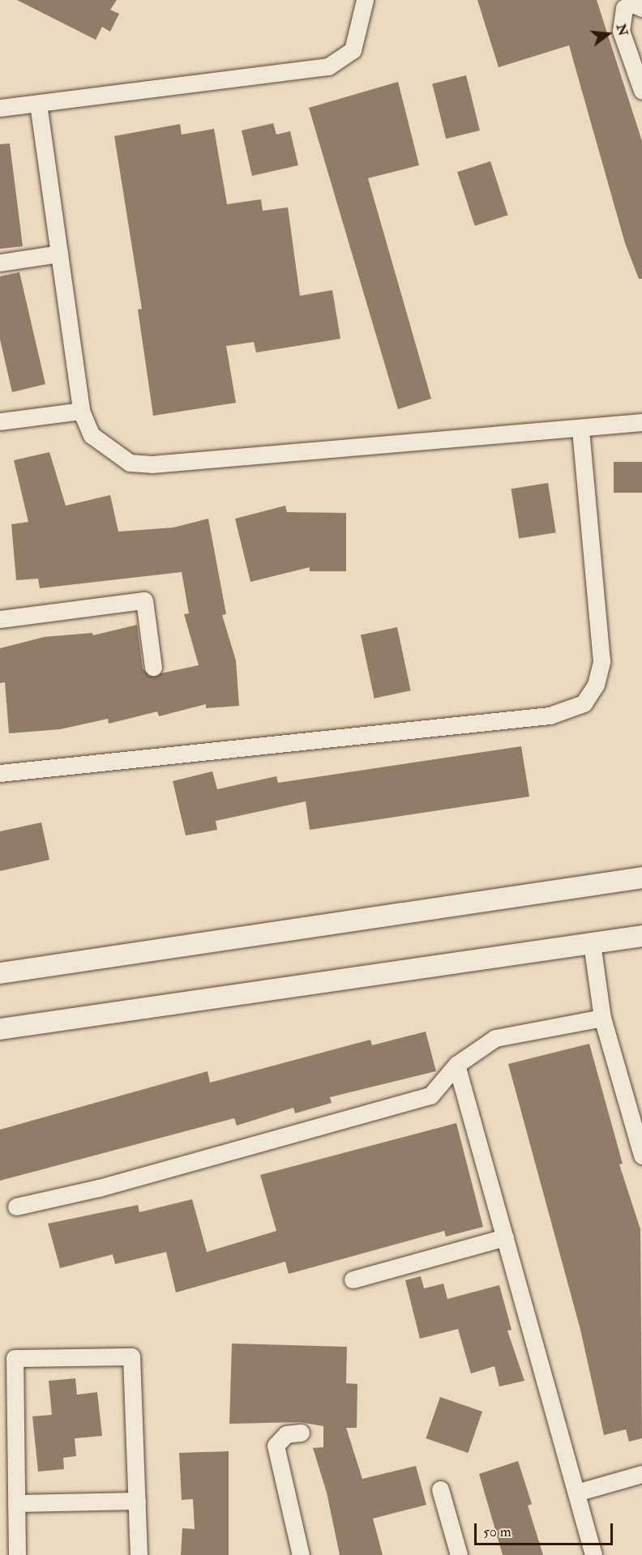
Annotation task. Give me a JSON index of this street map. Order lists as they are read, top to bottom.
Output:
{
  "scale_bar": "50 m",
  "north": "right"
}
